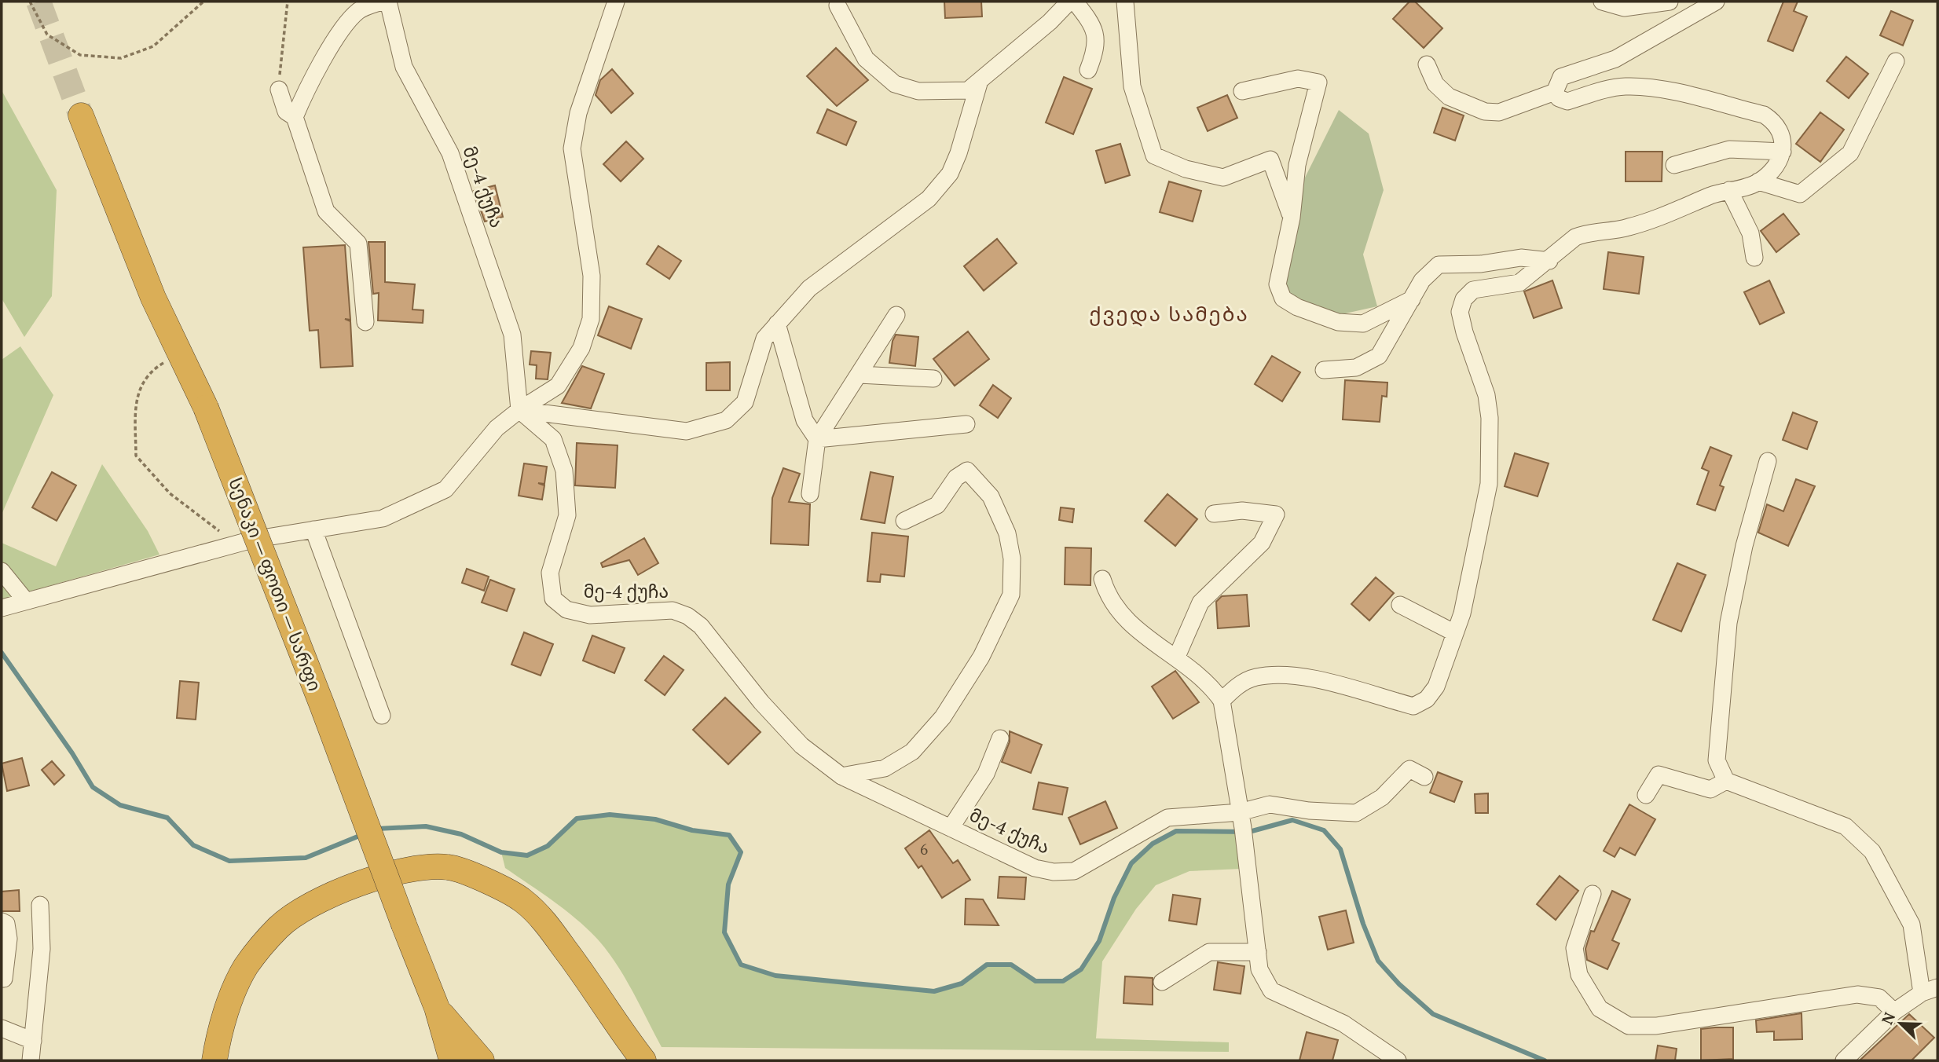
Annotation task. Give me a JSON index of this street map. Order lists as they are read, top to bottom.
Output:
{
  "streets": {
    "highway": ["სენაკი — ფოთი — სარფი"],
    "street": ["მე-4 ქუჩა"]
  },
  "districts": ["ქვედა სამება"],
  "house_numbers": ["6"],
  "north": "top left"
}
